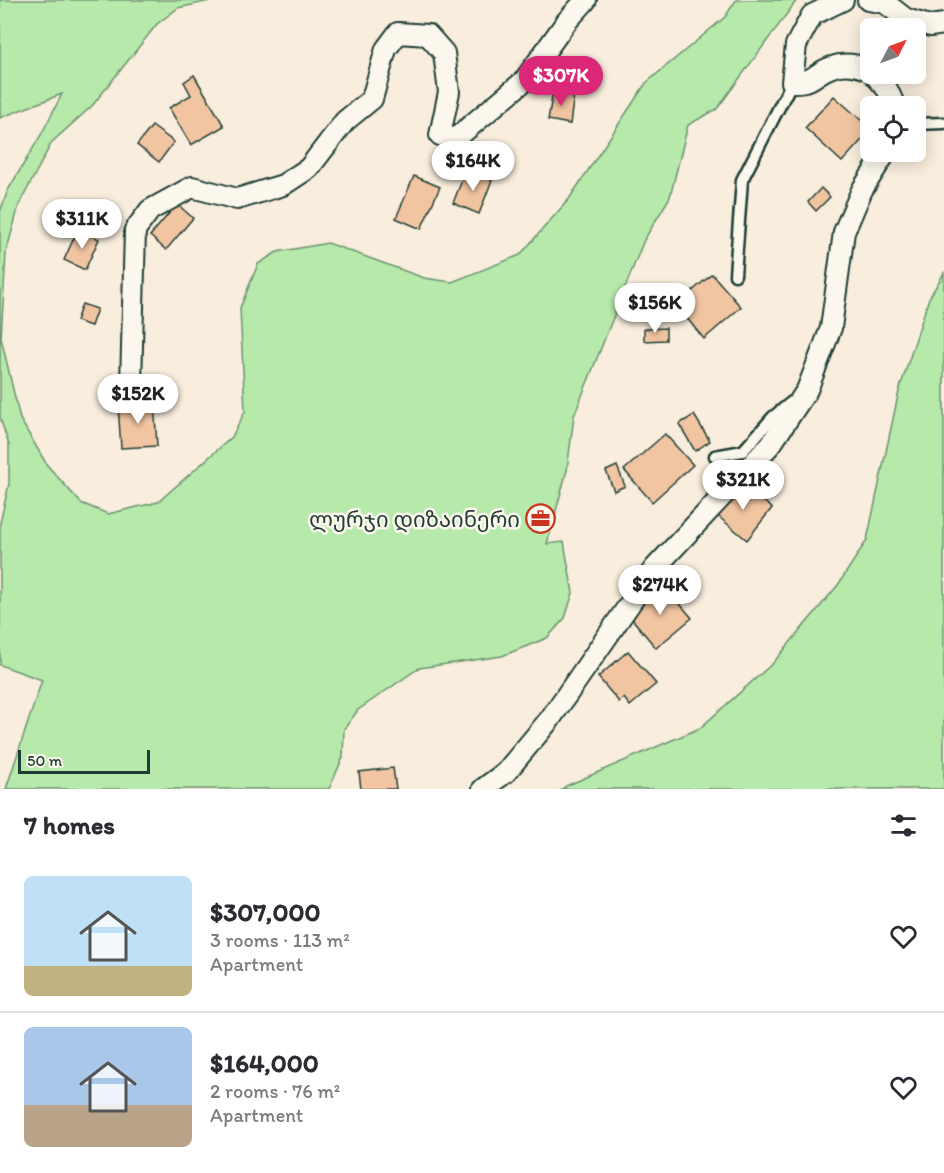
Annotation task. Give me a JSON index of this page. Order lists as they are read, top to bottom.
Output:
{
  "places": {
    "office": ["ლურჯი დიზაინერი"]
  },
  "scale_bar": "50 m",
  "north": "top right",
  "page": {
    "price": [
      "$307K",
      "$164K",
      "$311K",
      "$156K",
      "$152K",
      "$321K",
      "$274K"
    ],
    "scale": "50 m",
    "heading": "7 homes",
    "list": [
      {
        "name": "$307,000",
        "note": "3 rooms · 113 m² · Apartment"
      },
      {
        "name": "$164,000",
        "note": "2 rooms · 76 m² · Apartment"
      }
    ]
  }
}
